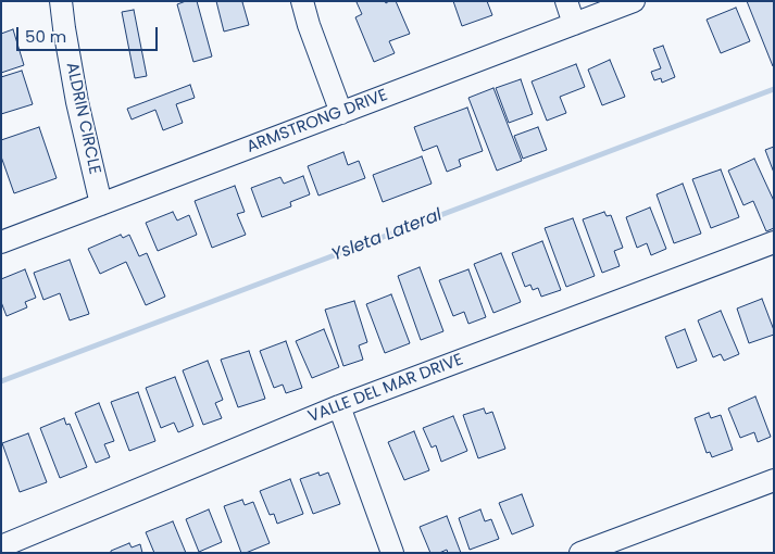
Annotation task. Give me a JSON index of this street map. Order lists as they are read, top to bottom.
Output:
{
  "streets": {
    "street": ["ALDRIN CIRCLE", "ARMSTRONG DRIVE", "VALLE DEL MAR DRIVE"]
  },
  "crossings": [
    ["ALDRIN CIRCLE", "ARMSTRONG DRIVE"]
  ],
  "water": ["Ysleta Lateral"],
  "scale_bar": "50 m"
}
